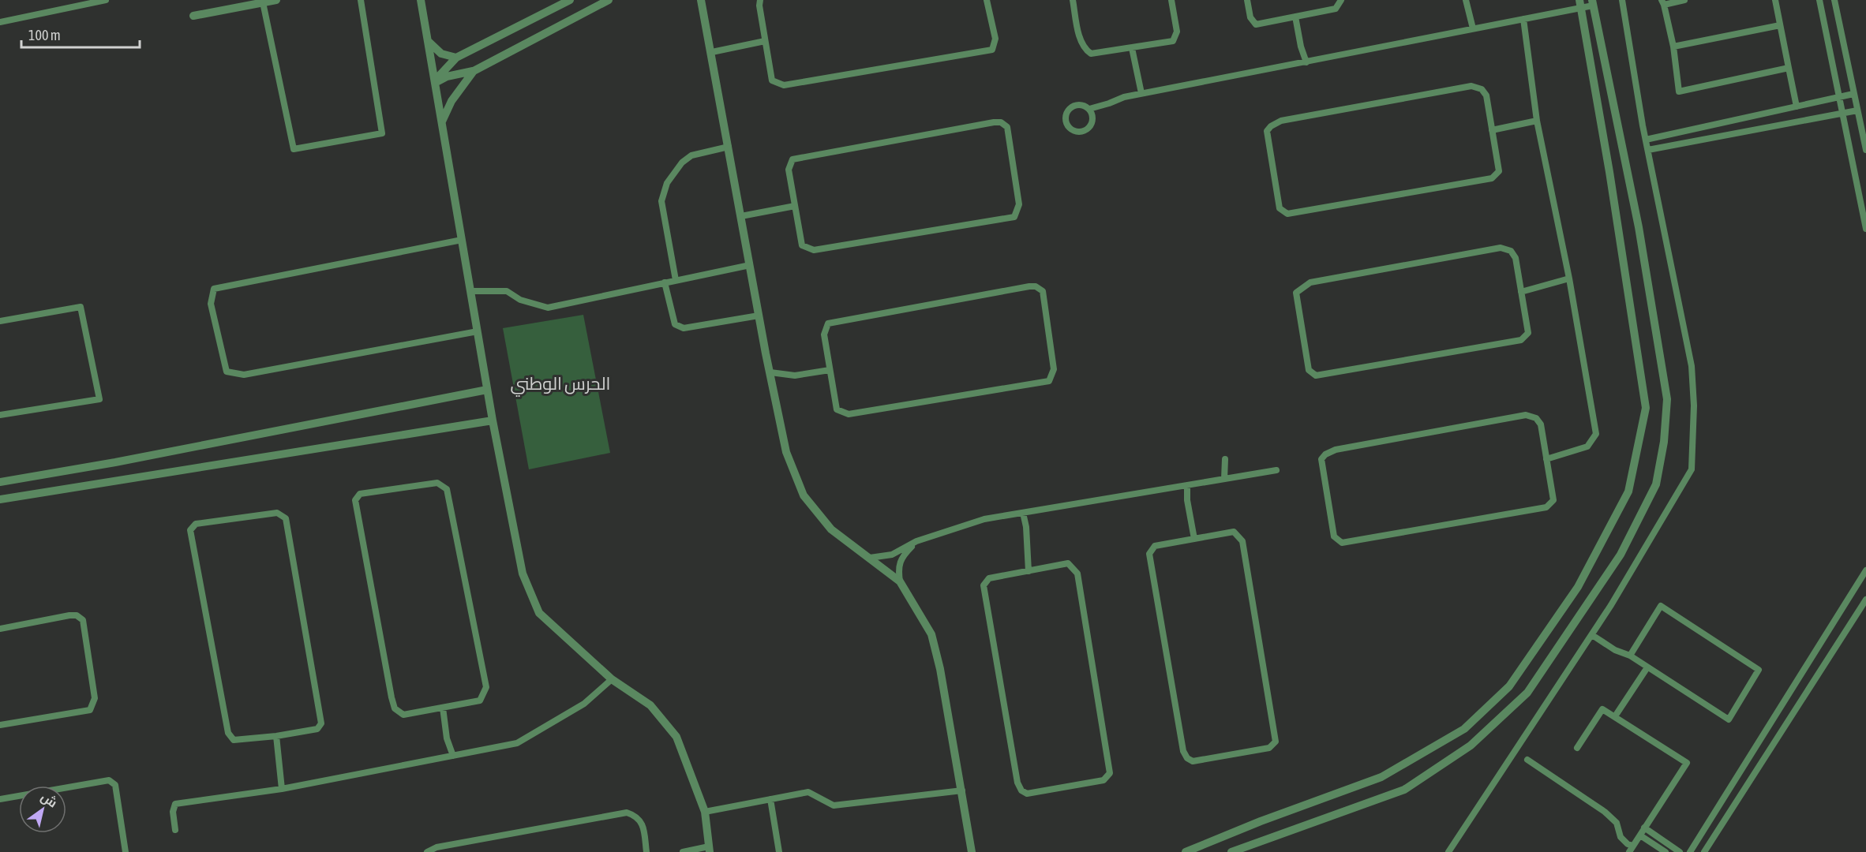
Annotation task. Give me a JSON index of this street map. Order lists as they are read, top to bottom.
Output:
{
  "districts": ["الحرس الوطني"],
  "scale_bar": "100 m",
  "north": "top right"
}
